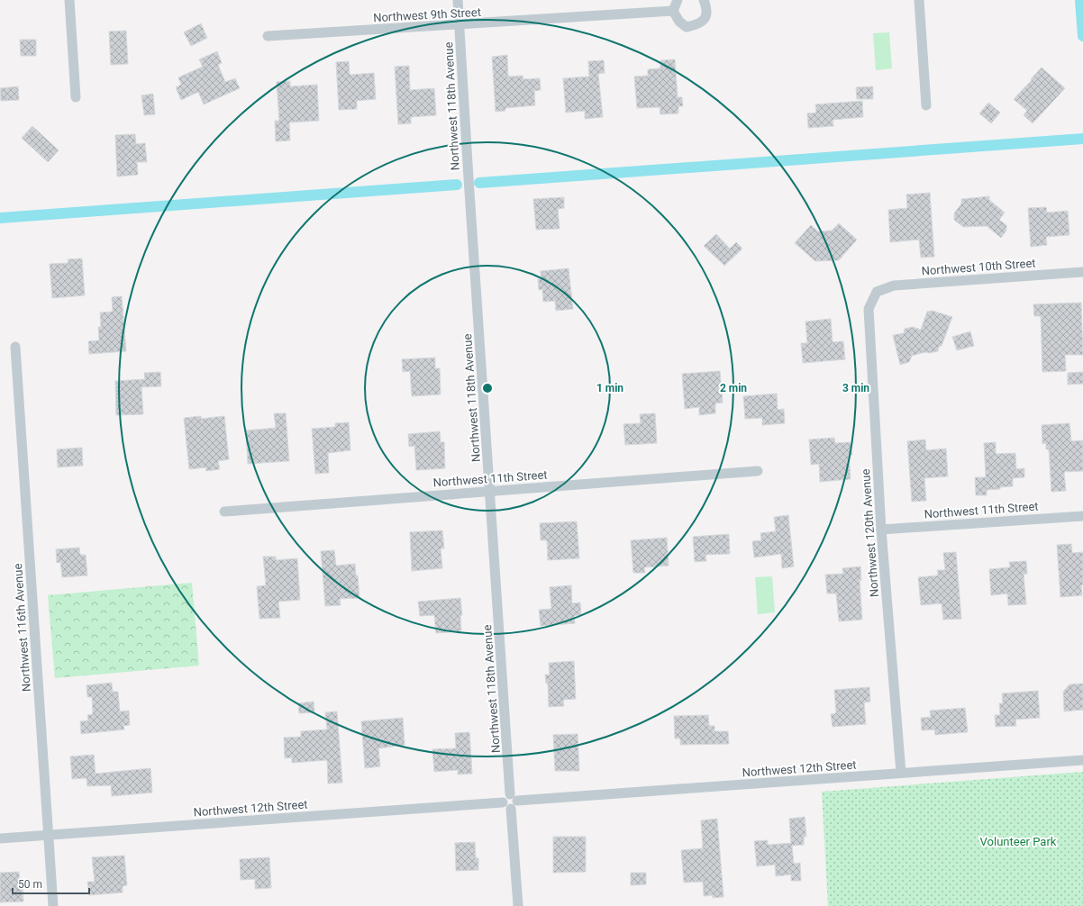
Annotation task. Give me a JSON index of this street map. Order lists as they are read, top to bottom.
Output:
{
  "streets": {
    "street": [
      "Northwest 9th Street",
      "Northwest 118th Avenue",
      "Northwest 10th Street",
      "Northwest 11th Street",
      "Northwest 120th Avenue",
      "Northwest 116th Avenue",
      "Northwest 12th Street"
    ]
  },
  "crossings": [
    ["Northwest 9th Street", "Northwest 118th Avenue"],
    ["Northwest 118th Avenue", "Northwest 11th Street"],
    ["Northwest 118th Avenue", "Northwest 12th Street"],
    ["Northwest 10th Street", "Northwest 120th Avenue"],
    ["Northwest 11th Street", "Northwest 120th Avenue"],
    ["Northwest 120th Avenue", "Northwest 12th Street"],
    ["Northwest 116th Avenue", "Northwest 12th Street"]
  ],
  "parks": ["Volunteer Park"],
  "scale_bar": "50 m",
  "rings": ["1 min", "2 min", "3 min"]
}
